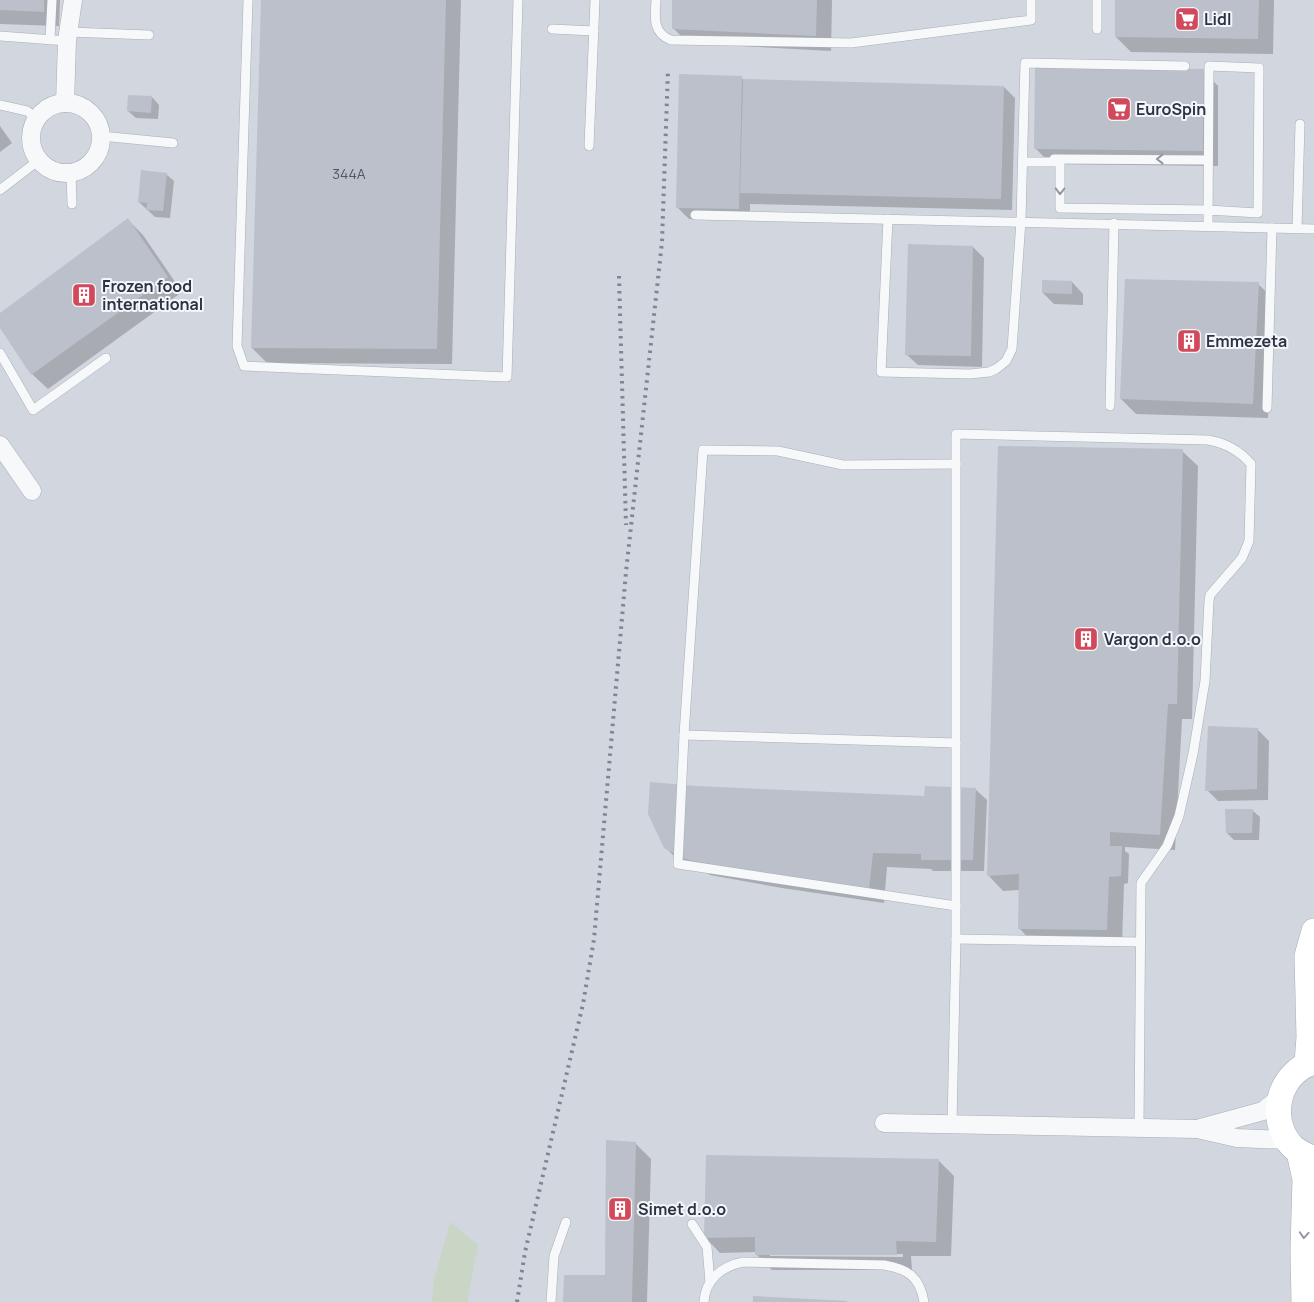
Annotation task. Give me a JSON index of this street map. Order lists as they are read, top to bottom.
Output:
{
  "places": {
    "supermarket": ["Lidl", "EuroSpin"],
    "building": [
      "Frozen food international",
      "Emmezeta",
      "Vargon d.o.o",
      "Simet d.o.o"
    ]
  },
  "house_numbers": ["344A"]
}
